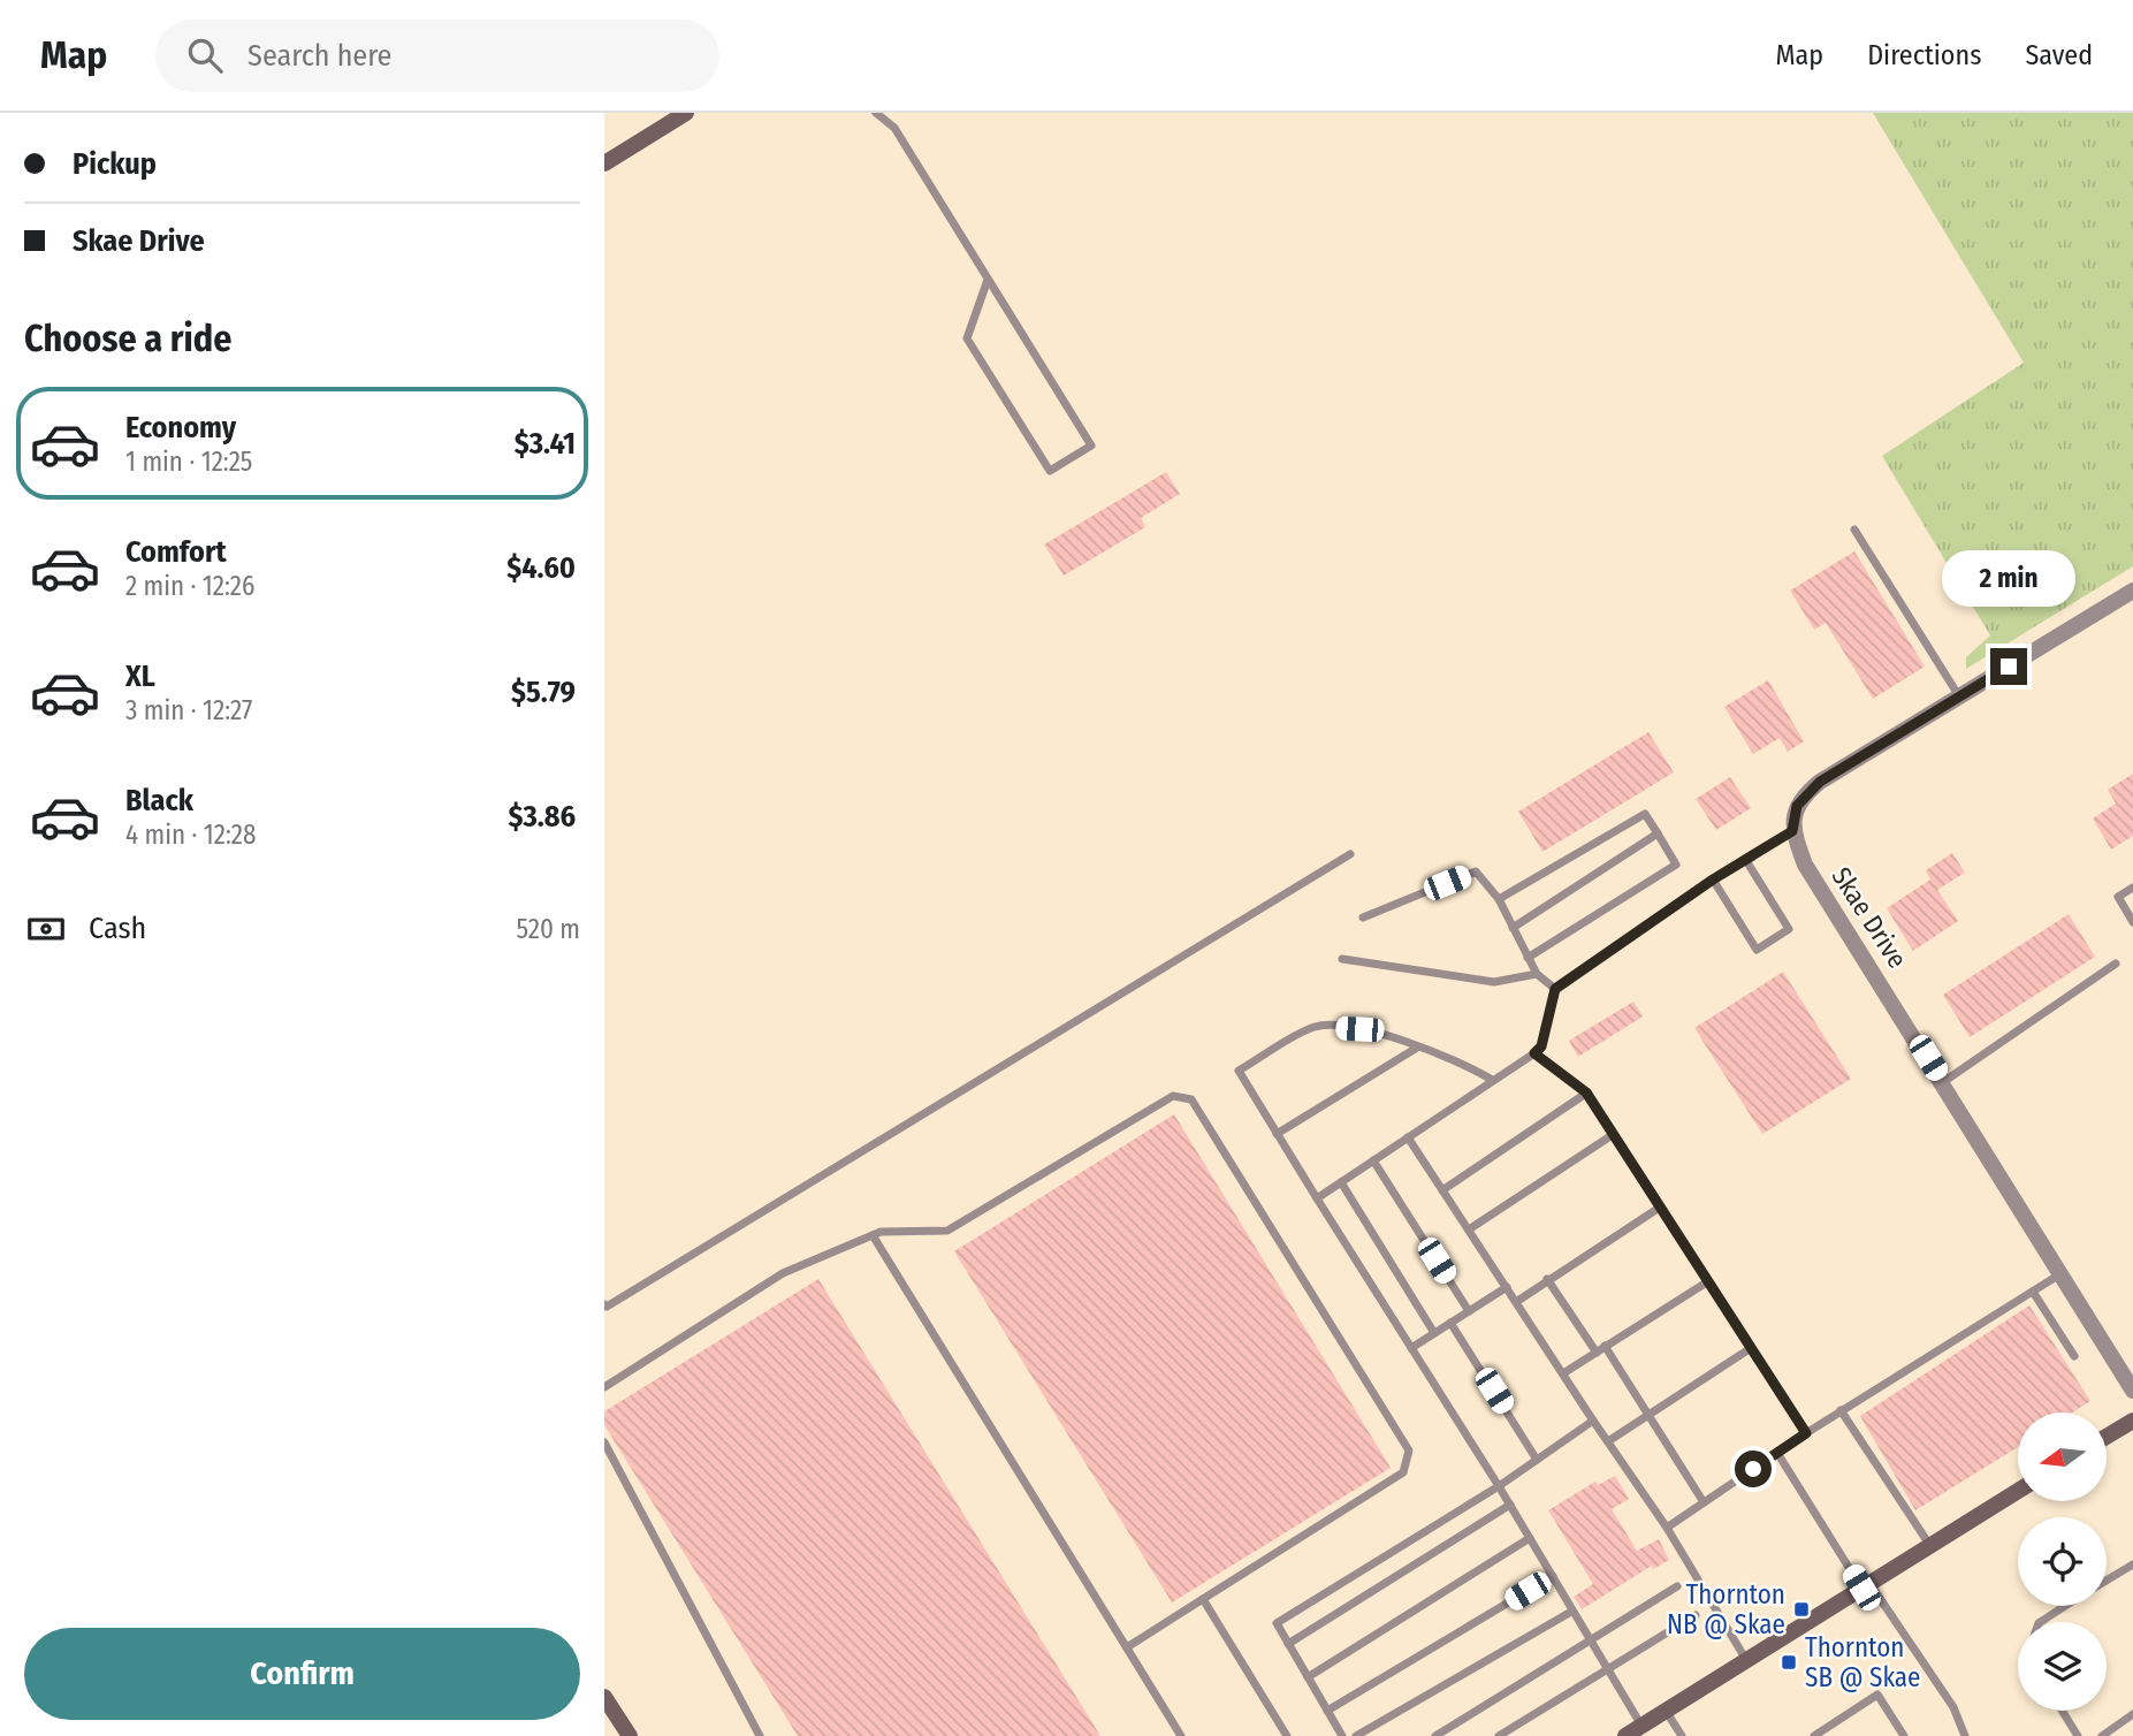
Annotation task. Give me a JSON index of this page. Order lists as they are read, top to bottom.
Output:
{
  "streets": {
    "street": ["Skae Drive"]
  },
  "places": {
    "transit": ["Thornton NB @ Skae", "Thornton SB @ Skae"]
  },
  "north": "left",
  "page": {
    "header": "Map",
    "search": "Search here",
    "nav": ["Map", "Directions", "Saved"],
    "banner": ["Pickup", "Skae Drive"],
    "heading": "Choose a ride",
    "list": [
      {
        "name": "Economy",
        "note": "1 min · 12:25",
        "value": "$3.41"
      },
      {
        "name": "Comfort",
        "note": "2 min · 12:26",
        "value": "$4.60"
      },
      {
        "name": "XL",
        "note": "3 min · 12:27",
        "value": "$5.79"
      },
      {
        "name": "Black",
        "note": "4 min · 12:28",
        "value": "$3.86"
      }
    ],
    "bubble": "2 min",
    "pay": ["Cash", "520 m"],
    "buttons": "Confirm"
  }
}
